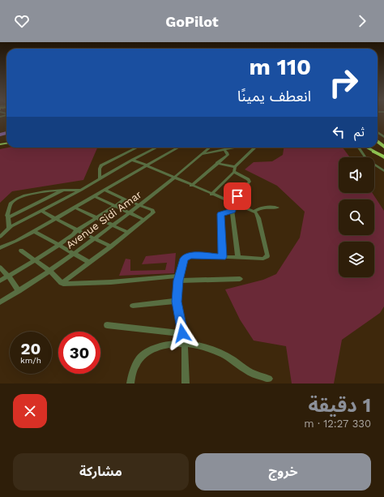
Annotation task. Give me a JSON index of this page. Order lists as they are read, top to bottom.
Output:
{
  "streets": {
    "street": ["Avenue Sidi Amar"]
  },
  "page": {
    "header": "GoPilot",
    "turn": ["110 m", "انعطف يمينًا"],
    "then": "ثم",
    "speed": "20 km/h",
    "limit": "30",
    "heading": ["1 دقيقة", "330 m · 12:27"],
    "buttons": ["خروج", "مشاركة"]
  }
}
